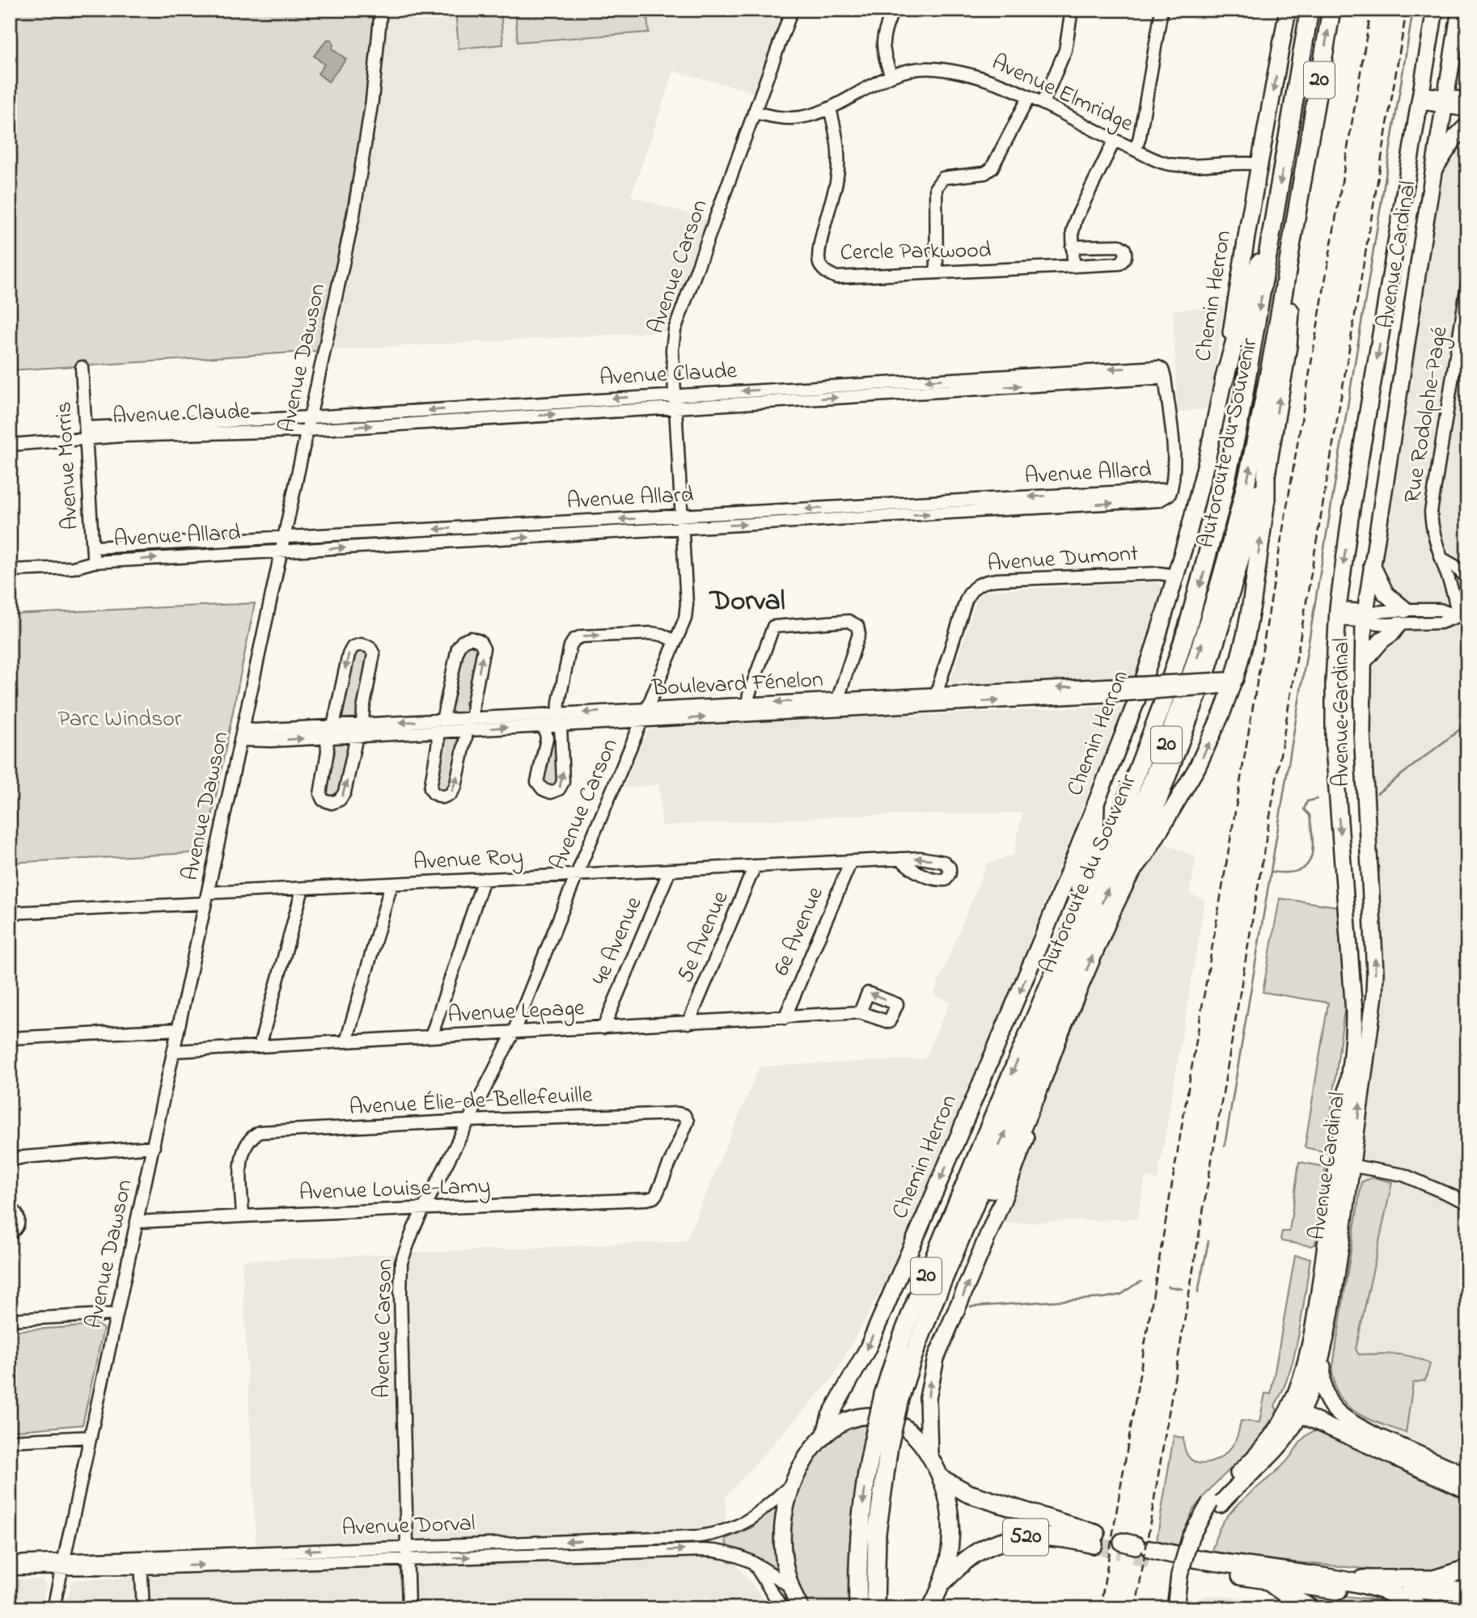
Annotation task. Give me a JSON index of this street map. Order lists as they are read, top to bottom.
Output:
{
  "streets": {
    "highway": ["20", "Autoroute du Souvenir", "520"],
    "main road": ["Avenue Cardinal", "Chemin Herron"],
    "street": [
      "Avenue Elmridge",
      "Cercle Parkwood",
      "Avenue Carson",
      "Avenue Dawson",
      "Avenue Claude",
      "Rue Rodolphe-Pagé",
      "Avenue Morris",
      "Avenue Allard",
      "Avenue Dumont",
      "Boulevard Fénelon",
      "Avenue Roy",
      "6e Avenue",
      "5e Avenue",
      "4e Avenue",
      "Avenue Lepage",
      "Avenue Élie-de-Bellefeuille",
      "Avenue Louise-Lamy",
      "Avenue Dorval"
    ]
  },
  "crossings": [
    ["Avenue Elmridge", "Cercle Parkwood"],
    ["Avenue Elmridge", "Avenue Carson"],
    ["Avenue Elmridge", "Chemin Herron"],
    ["Avenue Carson", "Avenue Claude"],
    ["Avenue Carson", "Avenue Allard"],
    ["Avenue Carson", "Boulevard Fénelon"],
    ["Avenue Carson", "Avenue Roy"],
    ["Avenue Carson", "Avenue Lepage"],
    ["Avenue Carson", "Avenue Élie-de-Bellefeuille"],
    ["Avenue Carson", "Avenue Louise-Lamy"],
    ["Avenue Carson", "Avenue Dorval"],
    ["Chemin Herron", "Avenue Dumont"],
    ["Avenue Dawson", "Avenue Claude"],
    ["Avenue Dawson", "Avenue Allard"],
    ["Avenue Dawson", "Boulevard Fénelon"],
    ["Avenue Dawson", "Avenue Roy"],
    ["Avenue Dawson", "Avenue Lepage"],
    ["Avenue Dawson", "Avenue Louise-Lamy"],
    ["Avenue Dawson", "Avenue Dorval"],
    ["Avenue Claude", "Avenue Morris"],
    ["Avenue Claude", "Avenue Allard"],
    ["Avenue Morris", "Avenue Allard"],
    ["Avenue Dumont", "Boulevard Fénelon"],
    ["Avenue Roy", "6e Avenue"],
    ["Avenue Roy", "5e Avenue"],
    ["Avenue Roy", "4e Avenue"],
    ["6e Avenue", "Avenue Lepage"],
    ["5e Avenue", "Avenue Lepage"],
    ["4e Avenue", "Avenue Lepage"],
    ["Avenue Élie-de-Bellefeuille", "Avenue Louise-Lamy"]
  ],
  "districts": ["Dorval"],
  "parks": ["Parc Windsor"]
}
